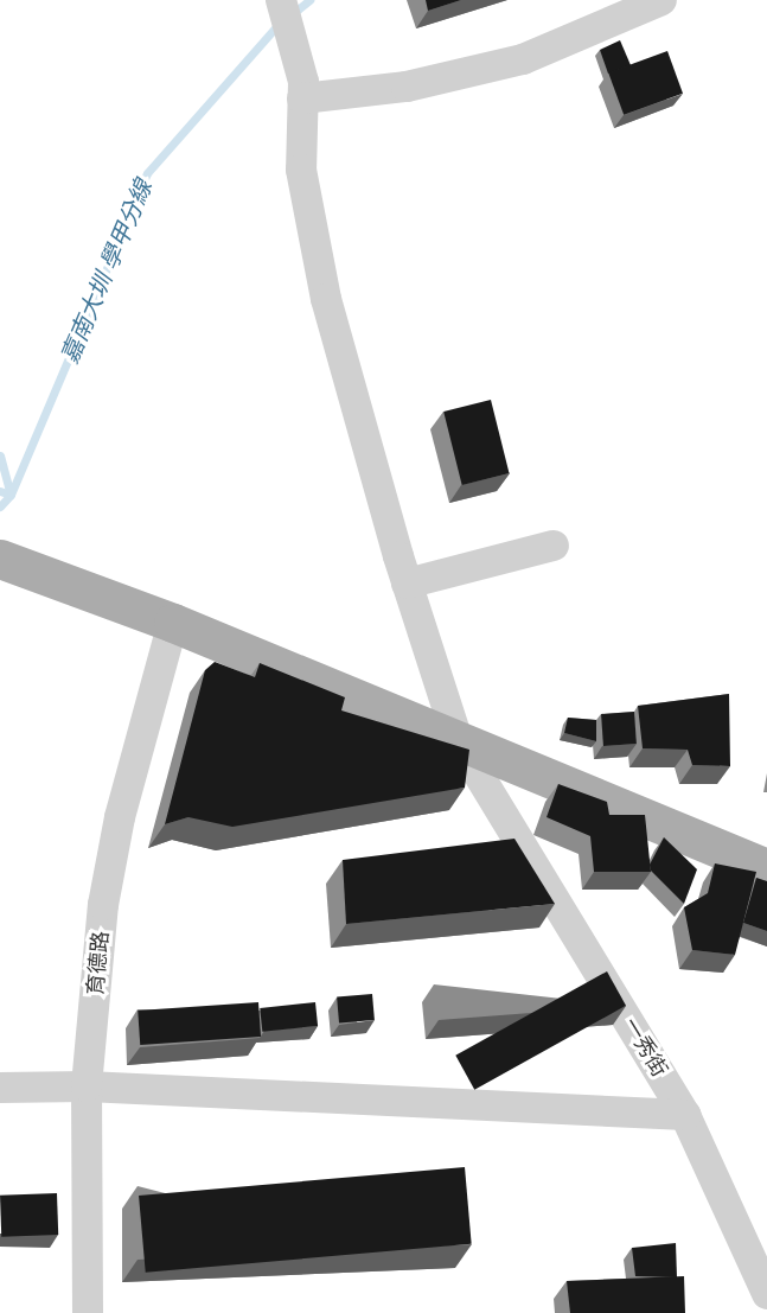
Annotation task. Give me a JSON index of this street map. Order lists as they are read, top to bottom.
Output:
{
  "streets": {
    "street": ["育德路", "一秀街"]
  },
  "water": ["嘉南大圳 學甲分線"]
}
